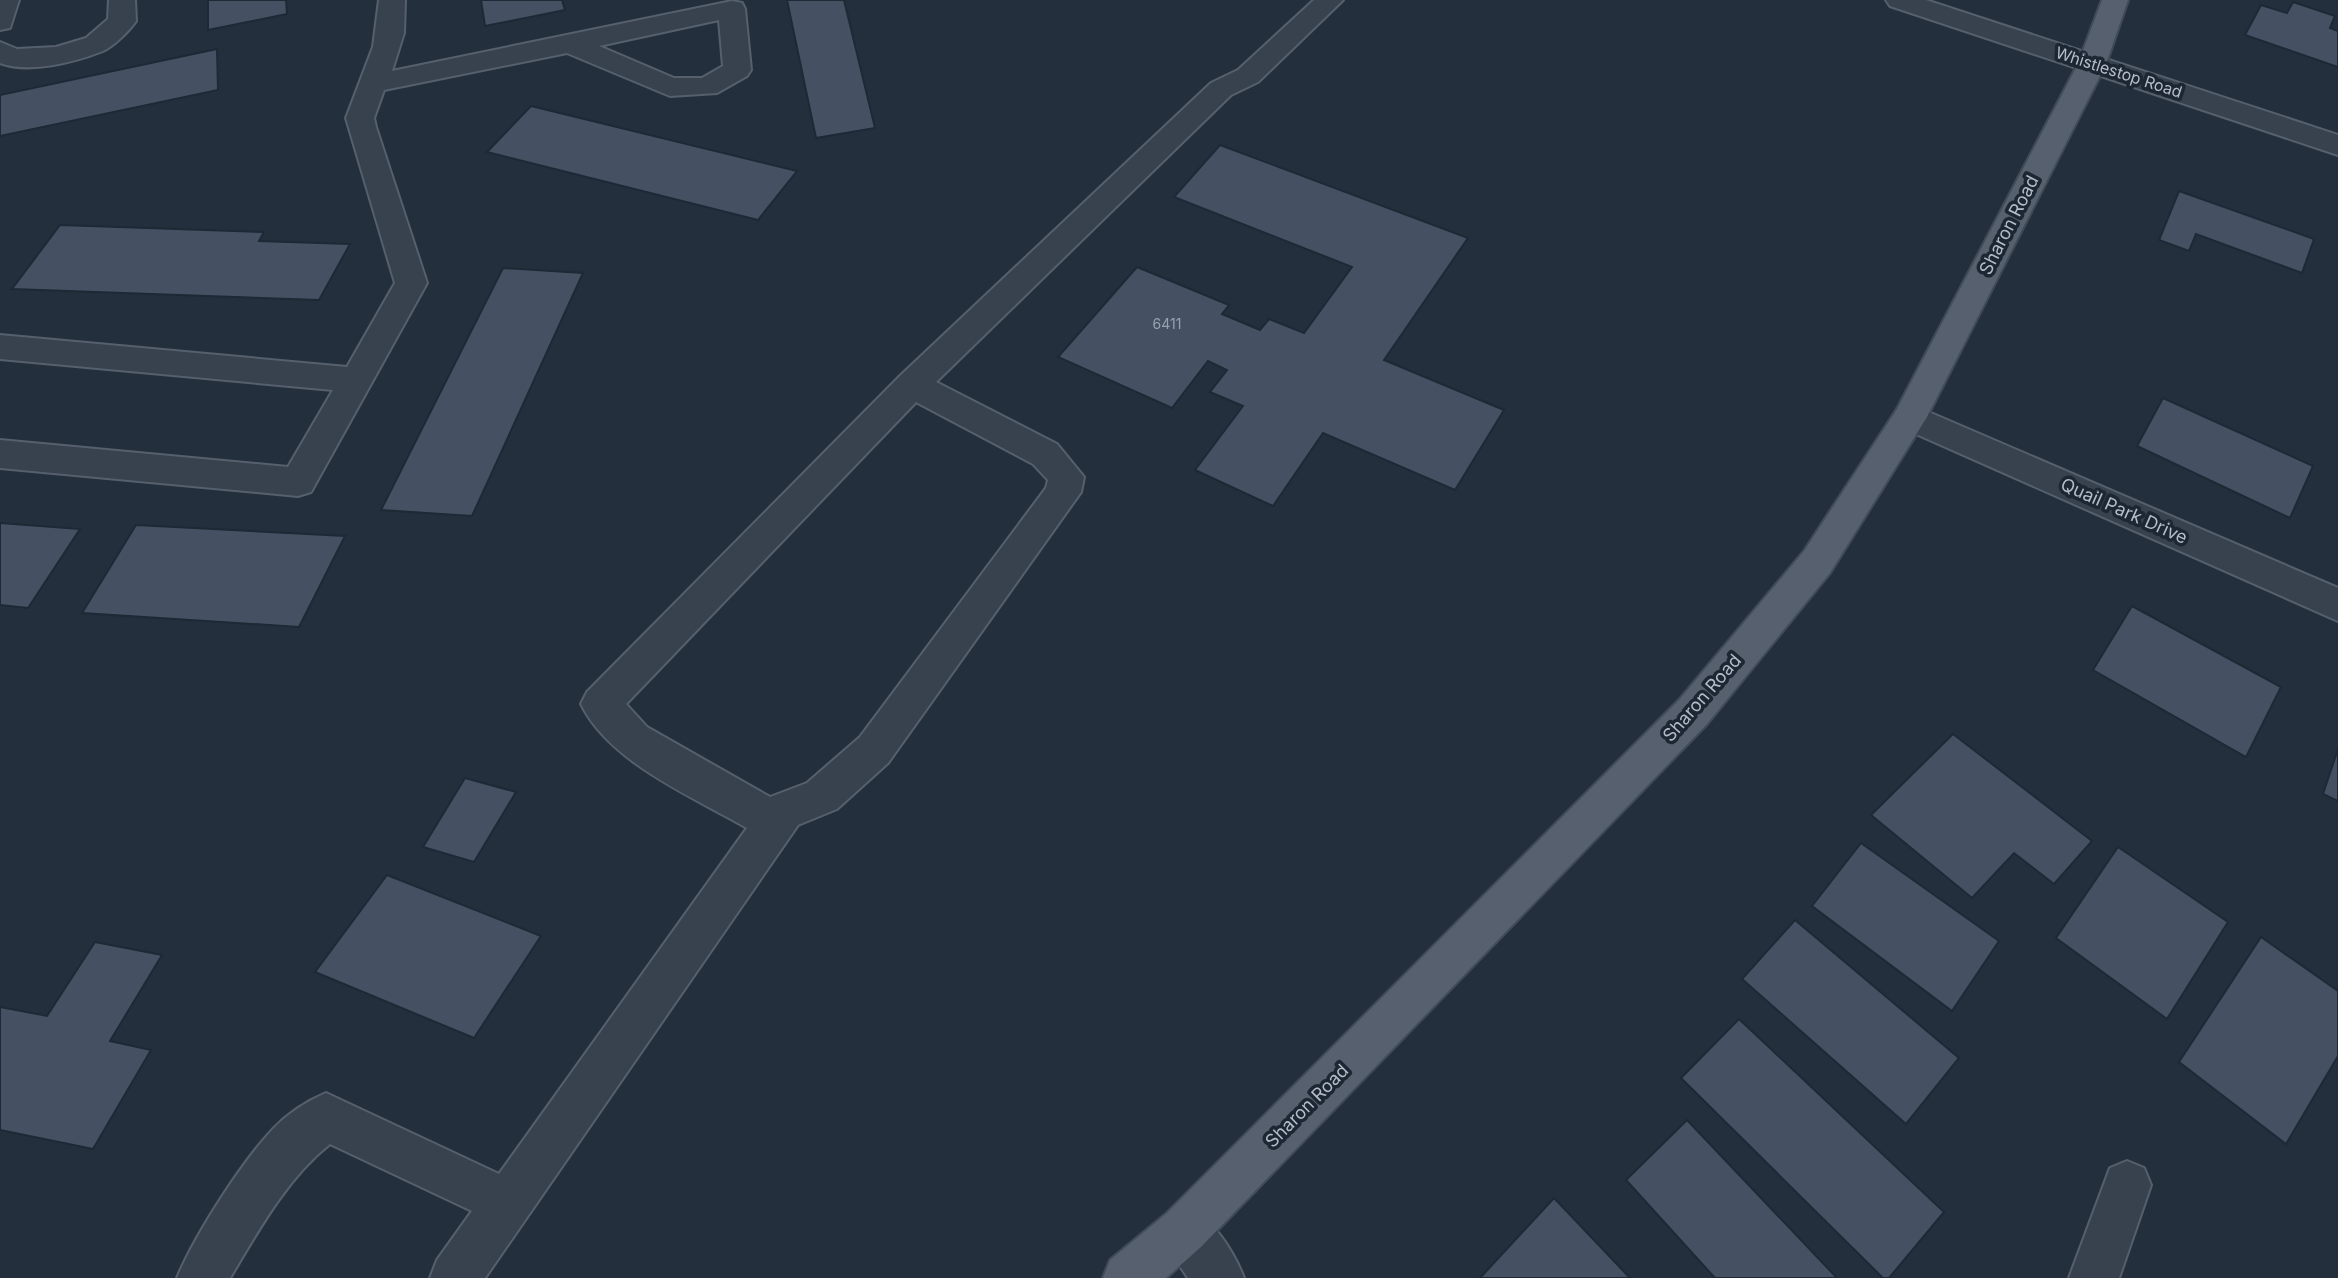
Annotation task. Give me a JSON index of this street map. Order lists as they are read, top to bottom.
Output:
{
  "streets": {
    "main road": ["Sharon Road"],
    "street": ["Whistlestop Road", "Quail Park Drive"]
  },
  "crossings": [
    ["Whistlestop Road", "Sharon Road"],
    ["Sharon Road", "Quail Park Drive"]
  ],
  "house_numbers": ["6411"]
}
